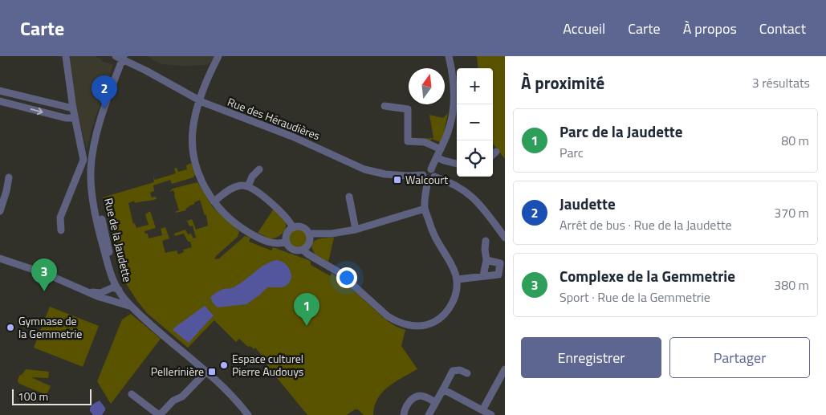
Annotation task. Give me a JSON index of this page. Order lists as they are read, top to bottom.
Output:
{
  "streets": {
    "street": ["Rue des Héraudières", "Rue de la Jaudette"]
  },
  "crossings": [
    ["Rue des Héraudières", "Rue de la Jaudette"]
  ],
  "places": {
    "transit": ["Walcourt", "Pellerinière"],
    "other": ["Gymnase de la Gemmetrie", "Espace culturel Pierre Audouys"]
  },
  "scale_bar": "100 m",
  "north": "top",
  "page": {
    "header": "Carte",
    "nav": [
      "Accueil",
      "Carte",
      "À propos",
      "Contact"
    ],
    "heading": ["À proximité", "3 résultats"],
    "map_buttons": ["+", "−"],
    "pins": ["2", "3", "1"],
    "list": [
      {
        "mark": "1",
        "name": "Parc de la Jaudette",
        "note": "Parc",
        "value": "80 m"
      },
      {
        "mark": "2",
        "name": "Jaudette",
        "note": "Arrêt de bus · Rue de la Jaudette",
        "value": "370 m"
      },
      {
        "mark": "3",
        "name": "Complexe de la Gemmetrie",
        "note": "Sport · Rue de la Gemmetrie",
        "value": "380 m"
      }
    ],
    "buttons": ["Enregistrer", "Partager"],
    "scale": "100 m"
  }
}
